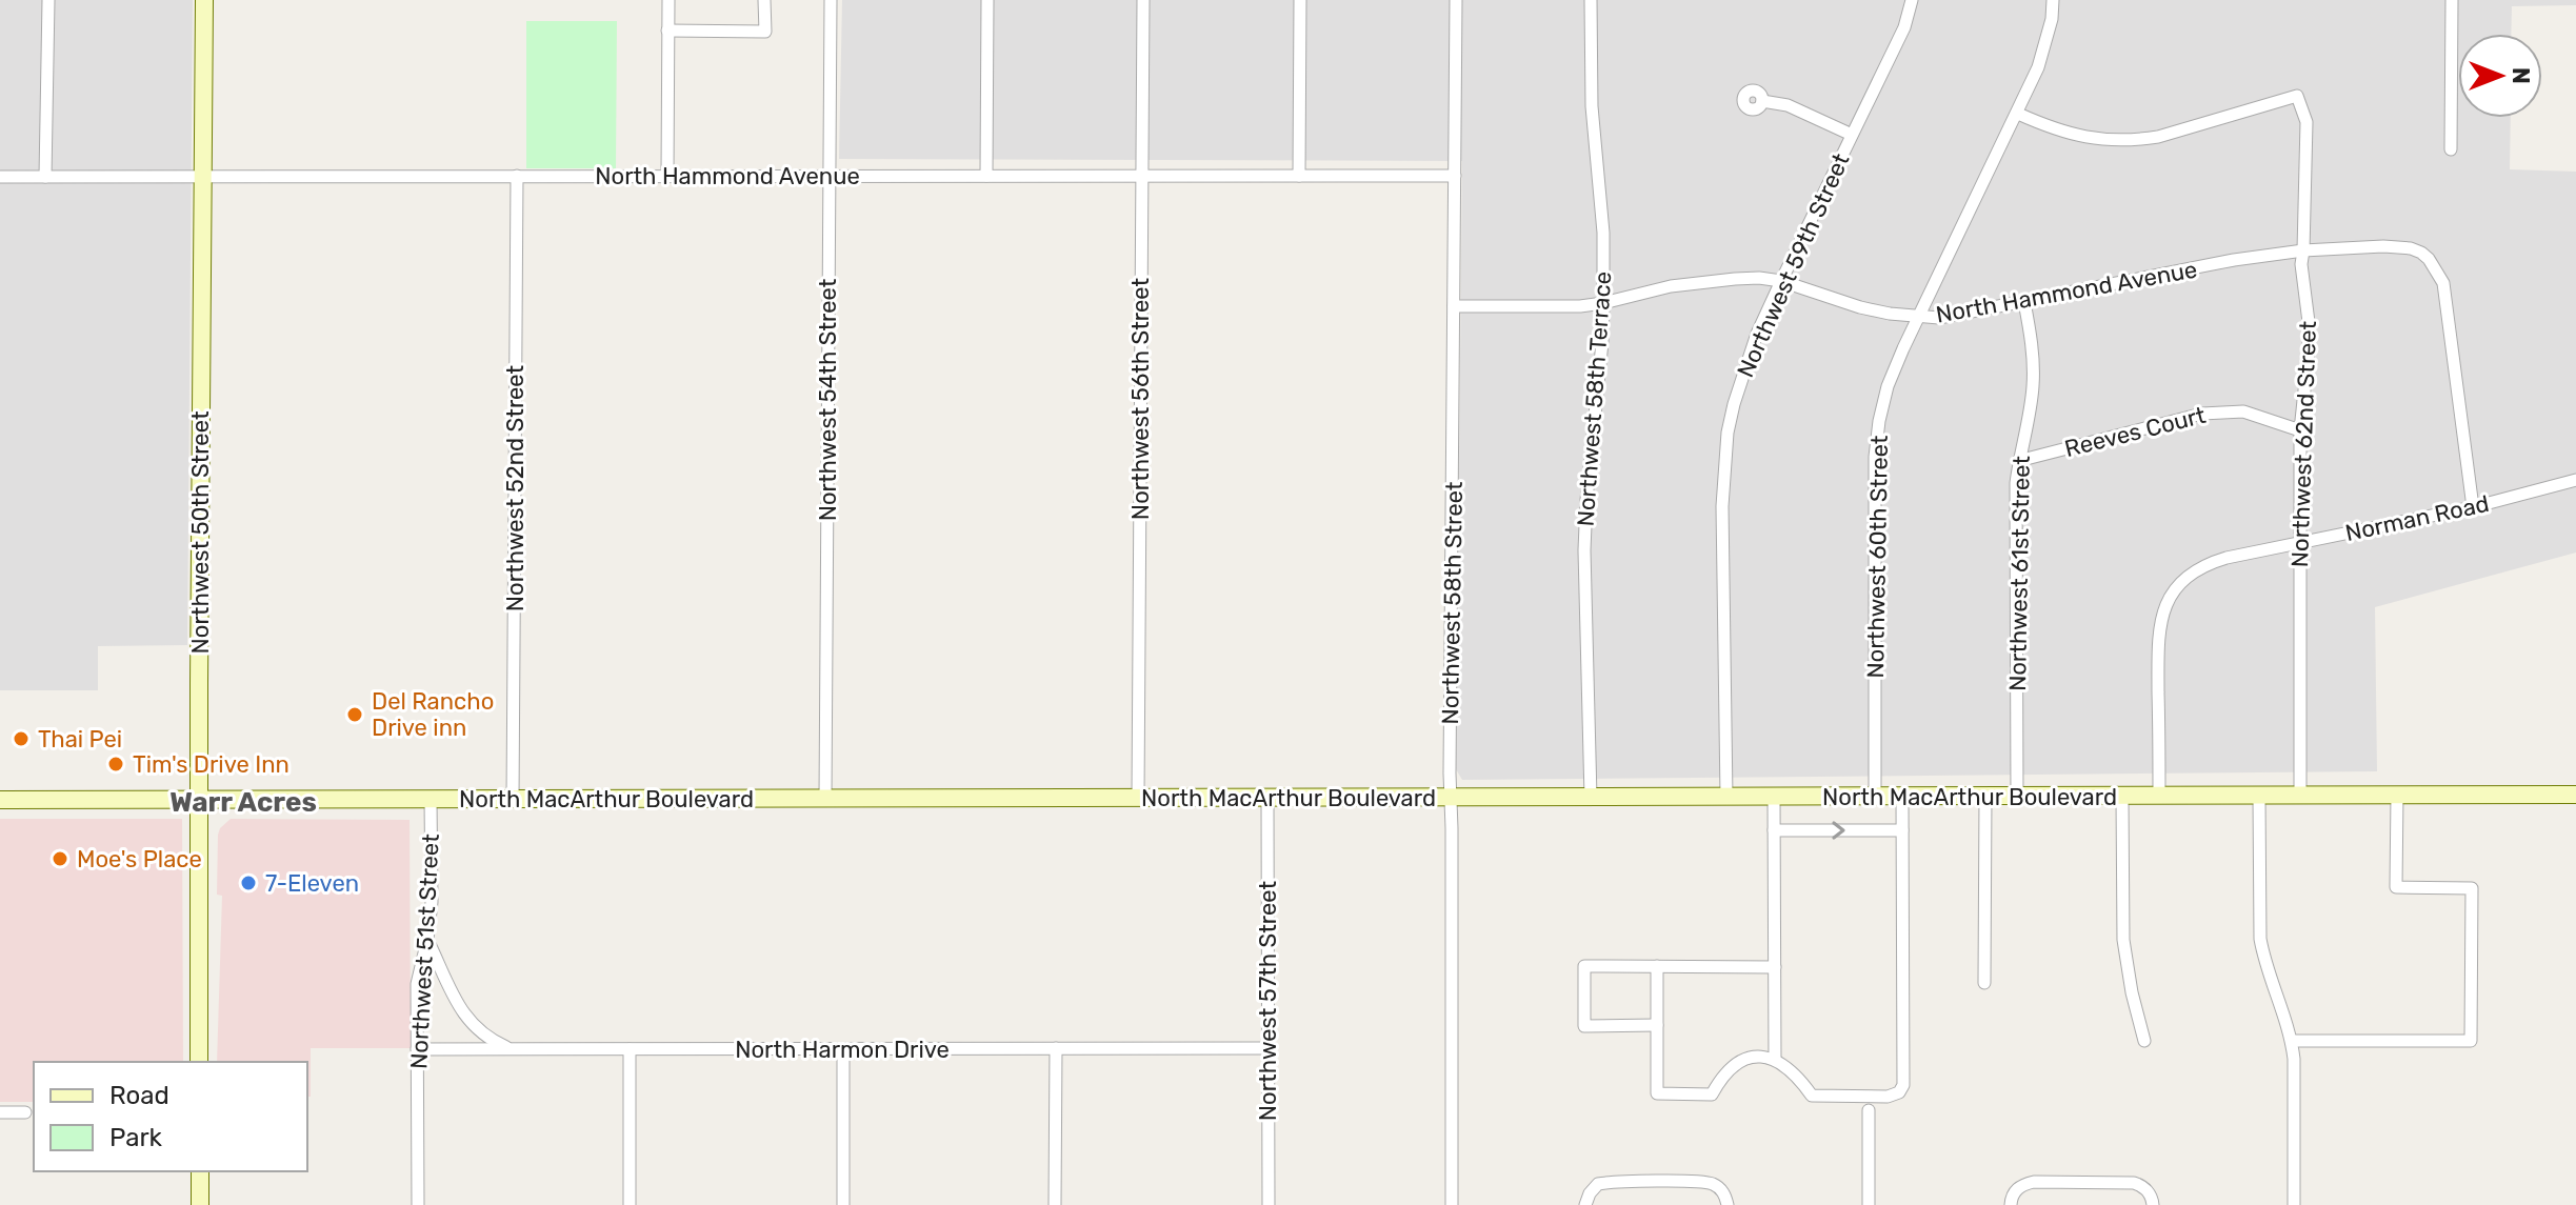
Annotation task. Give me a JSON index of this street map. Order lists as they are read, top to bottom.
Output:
{
  "streets": {
    "main road": ["Northwest 50th Street", "North MacArthur Boulevard"],
    "street": [
      "North Hammond Avenue",
      "Northwest 59th Street",
      "Northwest 56th Street",
      "Northwest 58th Terrace",
      "Northwest 54th Street",
      "Reeves Court",
      "Northwest 62nd Street",
      "Northwest 52nd Street",
      "Norman Road",
      "Northwest 60th Street",
      "Northwest 61st Street",
      "Northwest 58th Street",
      "Northwest 51st Street",
      "Northwest 57th Street",
      "North Harmon Drive"
    ]
  },
  "crossings": [
    ["North Hammond Avenue", "Northwest 59th Street"],
    ["North Hammond Avenue", "Northwest 56th Street"],
    ["North Hammond Avenue", "Northwest 58th Terrace"],
    ["North Hammond Avenue", "Northwest 54th Street"],
    ["North Hammond Avenue", "Northwest 62nd Street"],
    ["North Hammond Avenue", "Northwest 52nd Street"],
    ["North Hammond Avenue", "Norman Road"],
    ["North Hammond Avenue", "Northwest 50th Street"],
    ["North Hammond Avenue", "Northwest 60th Street"],
    ["North Hammond Avenue", "Northwest 61st Street"],
    ["North Hammond Avenue", "Northwest 58th Street"],
    ["Northwest 59th Street", "North MacArthur Boulevard"],
    ["Northwest 56th Street", "North MacArthur Boulevard"],
    ["Northwest 58th Terrace", "North MacArthur Boulevard"],
    ["Northwest 54th Street", "North MacArthur Boulevard"],
    ["Reeves Court", "Northwest 62nd Street"],
    ["Reeves Court", "Northwest 61st Street"],
    ["Northwest 62nd Street", "Norman Road"],
    ["Northwest 62nd Street", "Northwest 60th Street"],
    ["Northwest 62nd Street", "North MacArthur Boulevard"],
    ["Northwest 52nd Street", "North MacArthur Boulevard"],
    ["Norman Road", "North MacArthur Boulevard"],
    ["Northwest 50th Street", "North MacArthur Boulevard"],
    ["Northwest 60th Street", "North MacArthur Boulevard"],
    ["Northwest 61st Street", "North MacArthur Boulevard"],
    ["Northwest 58th Street", "North MacArthur Boulevard"],
    ["North MacArthur Boulevard", "Northwest 51st Street"],
    ["North MacArthur Boulevard", "Northwest 57th Street"],
    ["Northwest 51st Street", "North Harmon Drive"],
    ["Northwest 57th Street", "North Harmon Drive"]
  ],
  "districts": ["Warr Acres"],
  "places": [
    "Del Rancho Drive inn",
    "Thai Pei",
    "Tim's Drive Inn",
    "Moe's Place",
    "7-Eleven"
  ],
  "legend": ["Road", "Park"],
  "north": "right"
}
